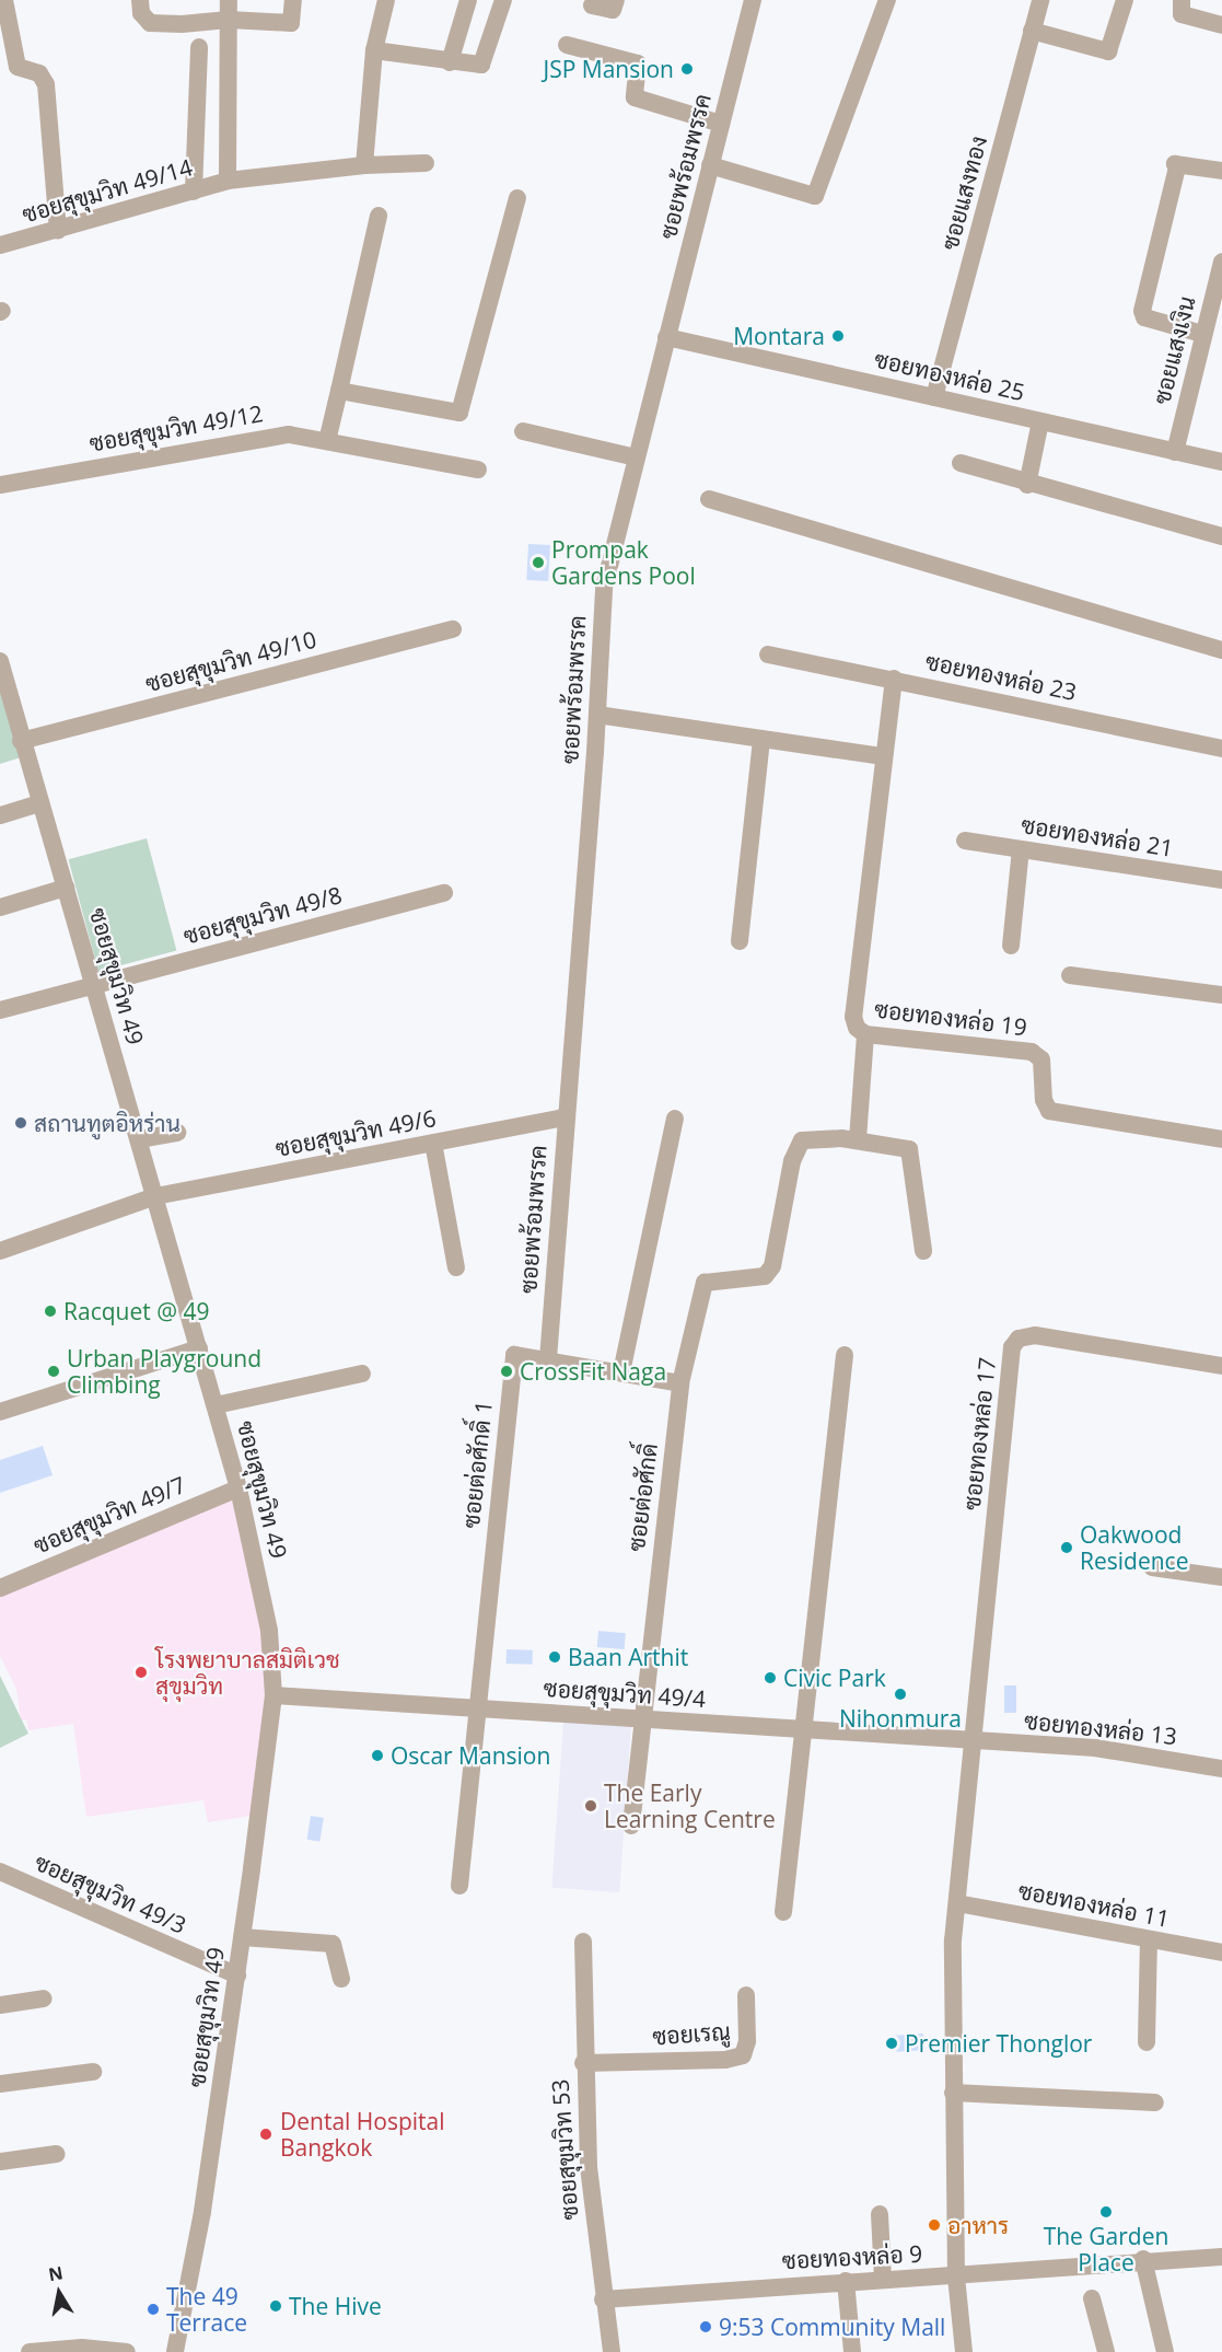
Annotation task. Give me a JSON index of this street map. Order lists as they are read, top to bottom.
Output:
{
  "streets": {
    "street": [
      "ซอยพร้อมพรรค",
      "ซอยสุขุมวิท 49/14",
      "ซอยแสงทอง",
      "ซอยแสงเงิน",
      "ซอยทองหล่อ 25",
      "ซอยสุขุมวิท 49/12",
      "ซอยสุขุมวิท 49/10",
      "ซอยทองหล่อ 23",
      "ซอยทองหล่อ 21",
      "ซอยสุขุมวิท 49/8",
      "ซอยสุขุมวิท 49",
      "ซอยทองหล่อ 19",
      "ซอยสุขุมวิท 49/6",
      "ซอยทองหล่อ 17",
      "ซอยต่อศักดิ์ 1",
      "ซอยต่อศักดิ์",
      "ซอยสุขุมวิท 49/7",
      "ซอยสุขุมวิท 49/4",
      "ซอยทองหล่อ 13",
      "ซอยสุขุมวิท 49/3",
      "ซอยทองหล่อ 11",
      "ซอยเรณู",
      "ซอยสุขุมวิท 53",
      "ซอยทองหล่อ 9"
    ]
  },
  "crossings": [
    ["ซอยพร้อมพรรค", "ซอยทองหล่อ 25"],
    ["ซอยพร้อมพรรค", "ซอยสุขุมวิท 49/6"],
    ["ซอยพร้อมพรรค", "ซอยต่อศักดิ์ 1"],
    ["ซอยแสงทอง", "ซอยทองหล่อ 25"],
    ["ซอยแสงเงิน", "ซอยทองหล่อ 25"],
    ["ซอยสุขุมวิท 49/10", "ซอยสุขุมวิท 49"],
    ["ซอยทองหล่อ 23", "ซอยทองหล่อ 19"],
    ["ซอยสุขุมวิท 49/8", "ซอยสุขุมวิท 49"],
    ["ซอยสุขุมวิท 49", "ซอยสุขุมวิท 49/6"],
    ["ซอยสุขุมวิท 49", "ซอยสุขุมวิท 49/7"],
    ["ซอยสุขุมวิท 49", "ซอยสุขุมวิท 49/4"],
    ["ซอยสุขุมวิท 49", "ซอยสุขุมวิท 49/3"],
    ["ซอยทองหล่อ 17", "ซอยสุขุมวิท 49/4"],
    ["ซอยทองหล่อ 17", "ซอยทองหล่อ 13"],
    ["ซอยต่อศักดิ์ 1", "ซอยต่อศักดิ์"],
    ["ซอยต่อศักดิ์ 1", "ซอยสุขุมวิท 49/4"],
    ["ซอยต่อศักดิ์", "ซอยสุขุมวิท 49/4"],
    ["ซอยสุขุมวิท 49/4", "ซอยทองหล่อ 13"],
    ["ซอยเรณู", "ซอยสุขุมวิท 53"],
    ["ซอยสุขุมวิท 53", "ซอยทองหล่อ 9"]
  ],
  "places": [
    "JSP Mansion",
    "Montara",
    "Prompak Gardens Pool",
    "สถานทูตอิหร่าน",
    "Racquet @ 49",
    "Urban Playground Climbing",
    "CrossFit Naga",
    "Oakwood Residence",
    "Baan Arthit",
    "โรงพยาบาลสมิติเวช สุขุมวิท",
    "Civic Park",
    "Nihonmura",
    "Oscar Mansion",
    "The Early Learning Centre",
    "Premier Thonglor",
    "Dental Hospital Bangkok",
    "The Garden Place",
    "อาหาร",
    "The Hive",
    "The 49 Terrace",
    "9:53 Community Mall"
  ],
  "north": "top"
}
